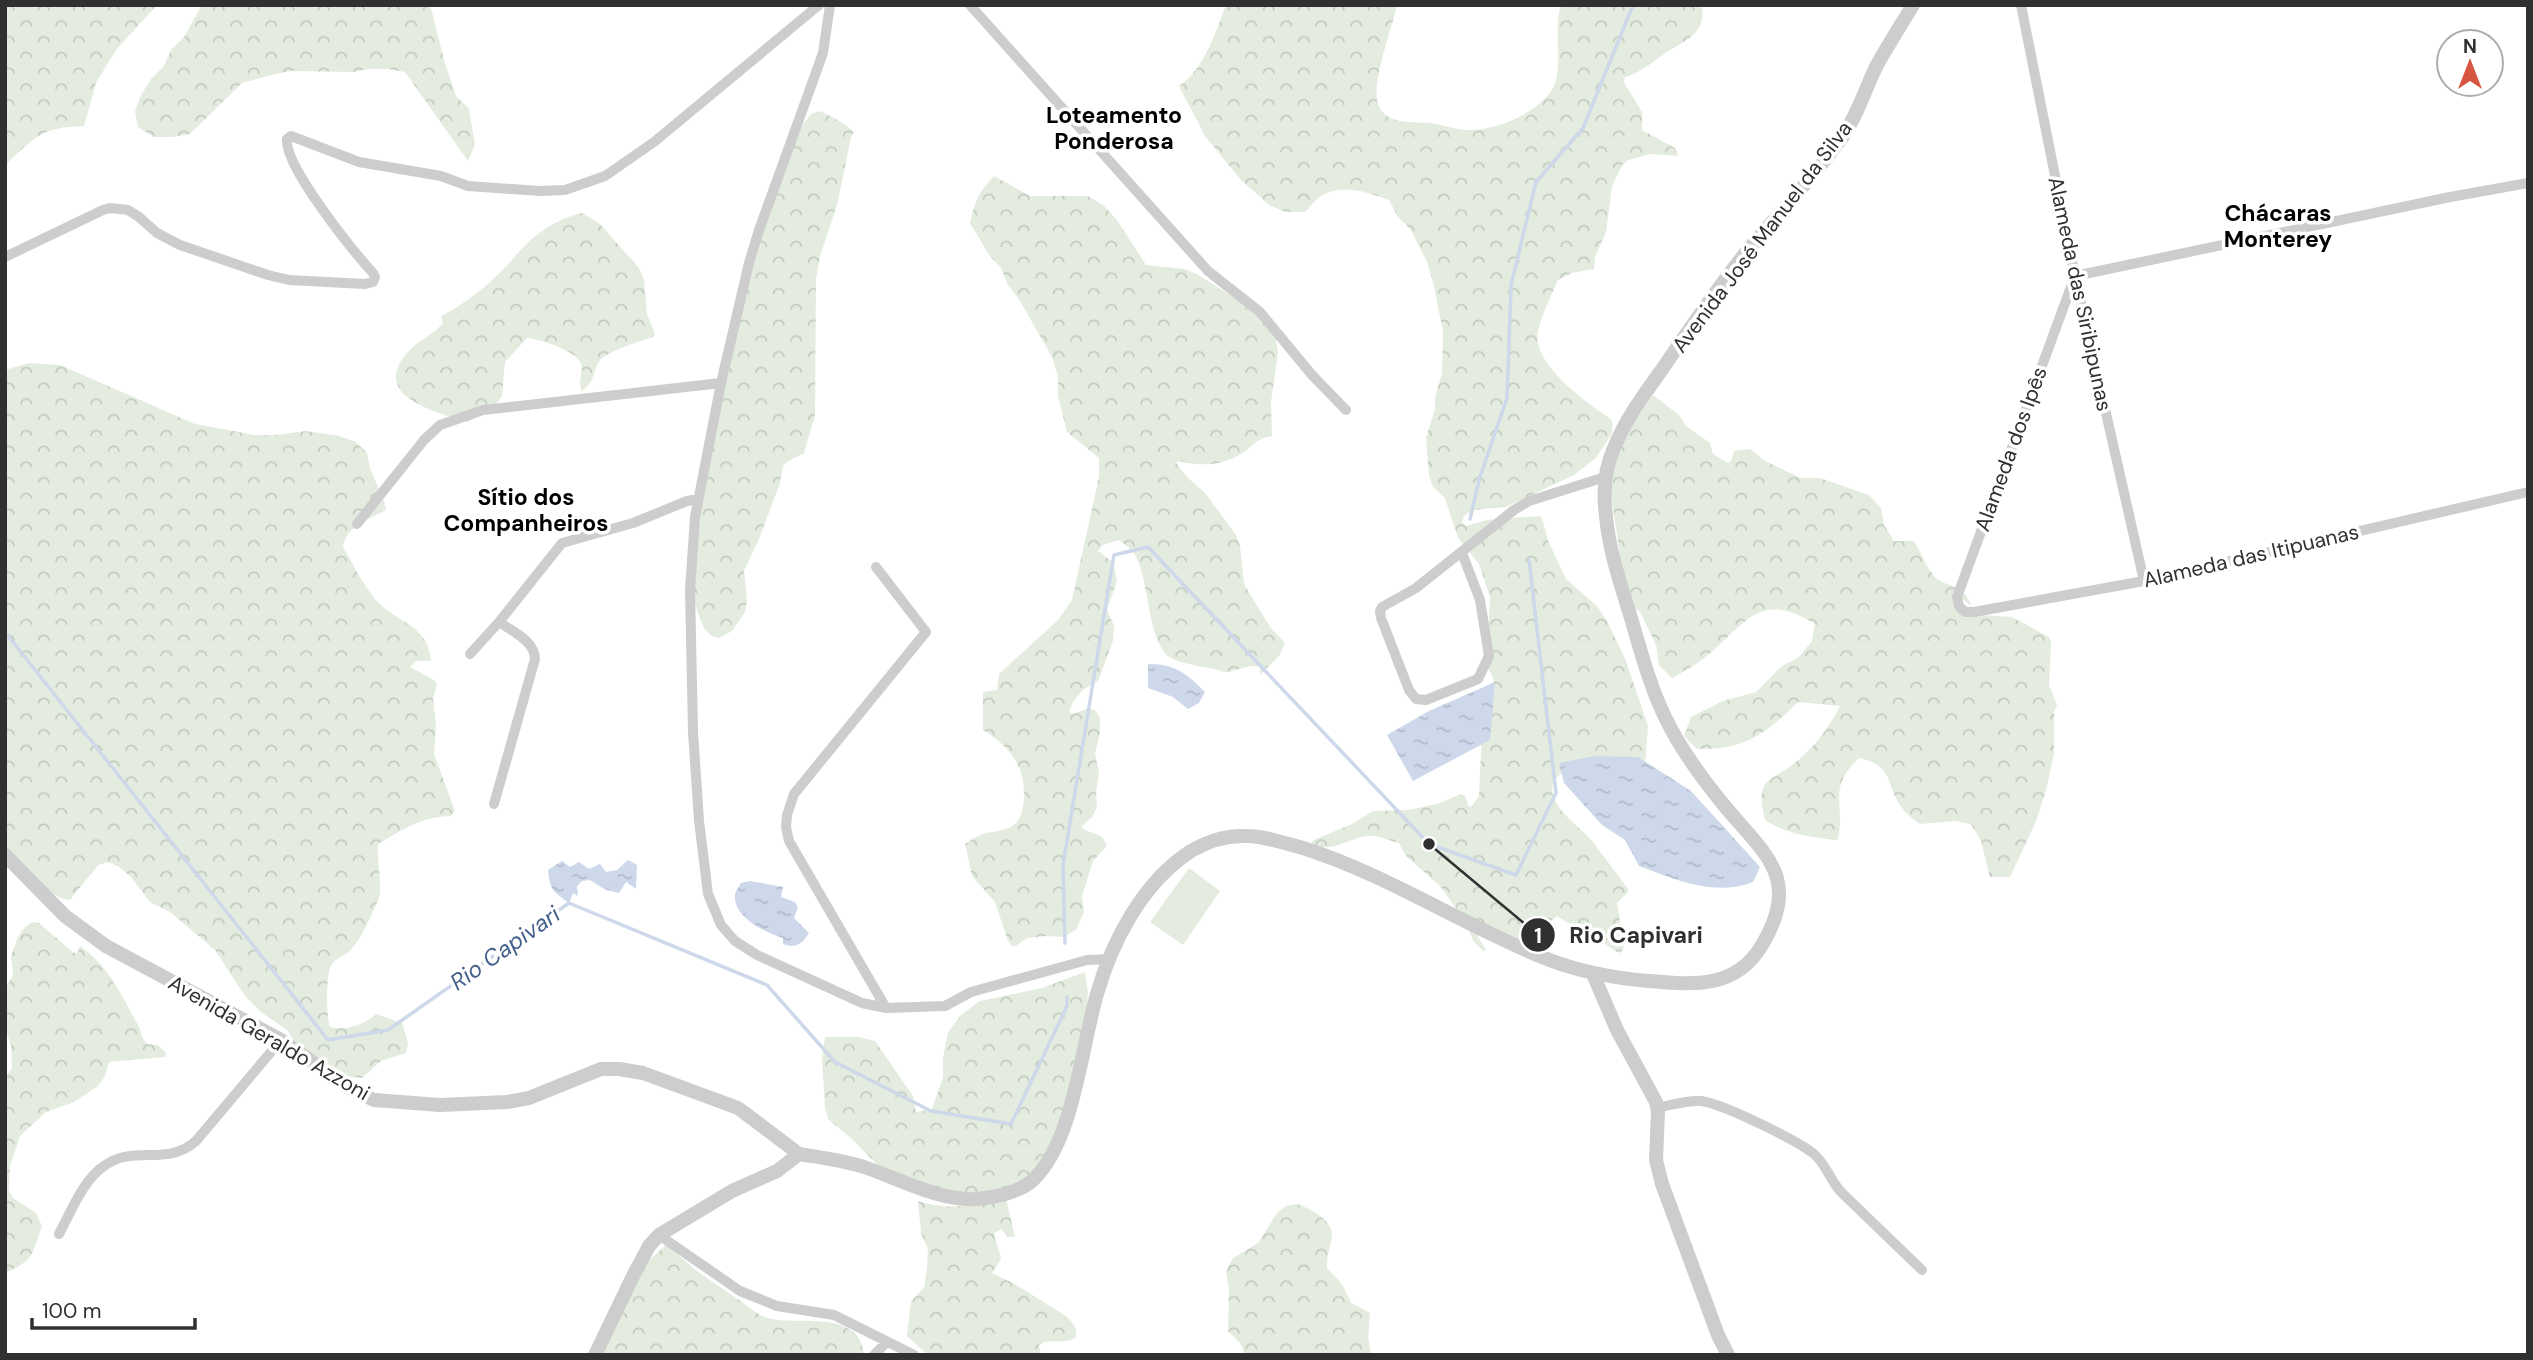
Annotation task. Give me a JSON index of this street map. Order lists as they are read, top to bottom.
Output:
{
  "streets": {
    "street": [
      "Avenida José Manuel da Silva",
      "Alameda das Siribipunas",
      "Alameda dos Ipês",
      "Alameda das Itipuanas",
      "Avenida Geraldo Azzoni"
    ]
  },
  "crossings": [
    ["Avenida José Manuel da Silva", "Avenida Geraldo Azzoni"],
    ["Alameda das Siribipunas", "Alameda dos Ipês"],
    ["Alameda das Siribipunas", "Alameda das Itipuanas"],
    ["Alameda dos Ipês", "Alameda das Itipuanas"]
  ],
  "districts": ["Loteamento Ponderosa", "Chácaras Monterey", "Sítio dos Companheiros"],
  "water": ["Rio Capivari"],
  "places": ["Rio Capivari"],
  "scale_bar": "100 m",
  "north": "top"
}
